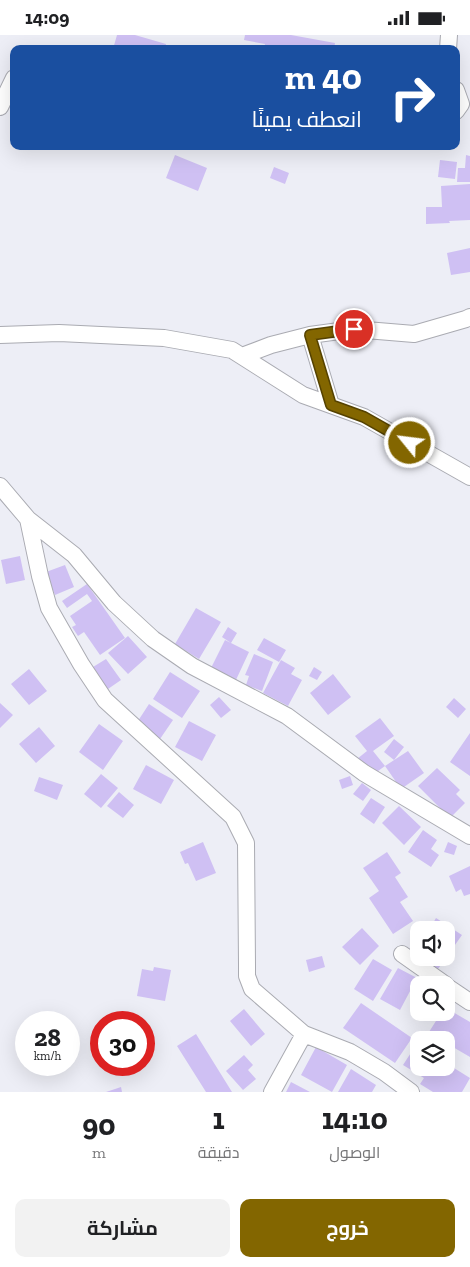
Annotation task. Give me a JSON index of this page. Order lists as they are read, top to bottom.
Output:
{
  "page": {
    "status": "14:09",
    "turn": ["40 m", "انعطف يمينًا"],
    "speed": "28 km/h",
    "limit": "30",
    "eta": [
      "14:10",
      "الوصول",
      "1",
      "دقيقة",
      "90",
      "m"
    ],
    "buttons": ["خروج", "مشاركة"]
  }
}
